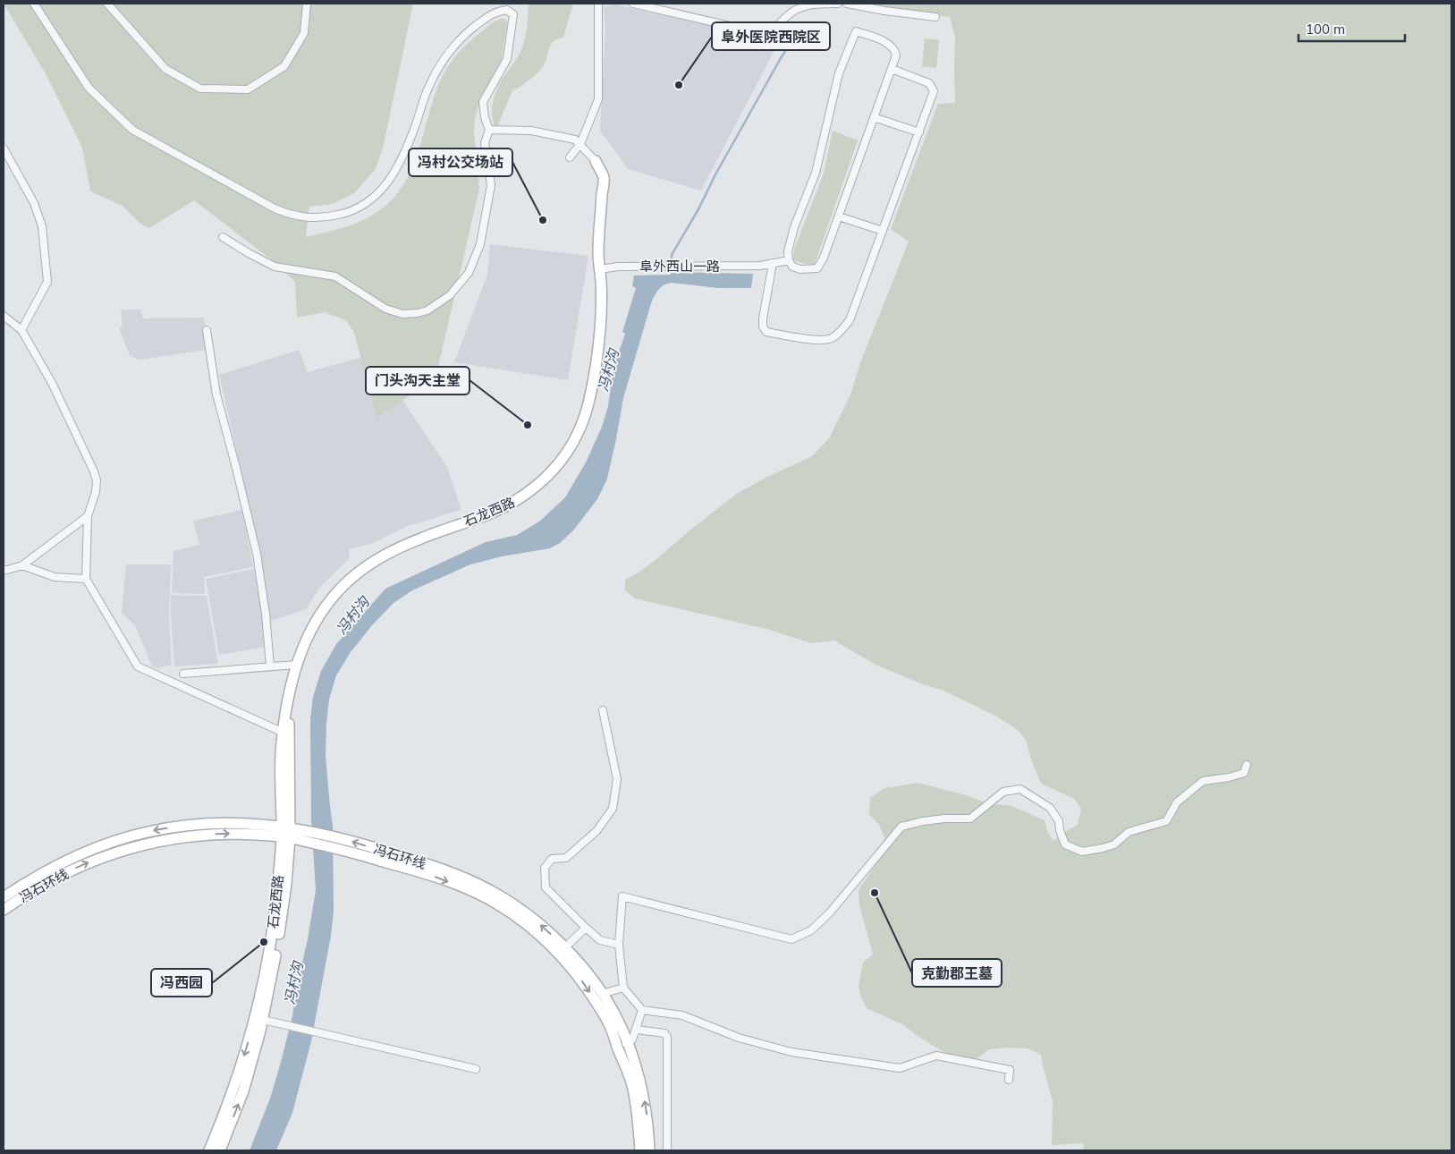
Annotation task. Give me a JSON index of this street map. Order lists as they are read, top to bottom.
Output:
{
  "streets": {
    "main road": ["石龙西路", "冯石环线"],
    "street": ["阜外西山一路"]
  },
  "crossings": [
    ["阜外西山一路", "石龙西路"],
    ["石龙西路", "冯石环线"]
  ],
  "water": ["冯村沟"],
  "places": [
    "阜外医院西院区",
    "冯村公交场站",
    "门头沟天主堂",
    "克勤郡王墓",
    "冯西园"
  ],
  "scale_bar": "100 m"
}
